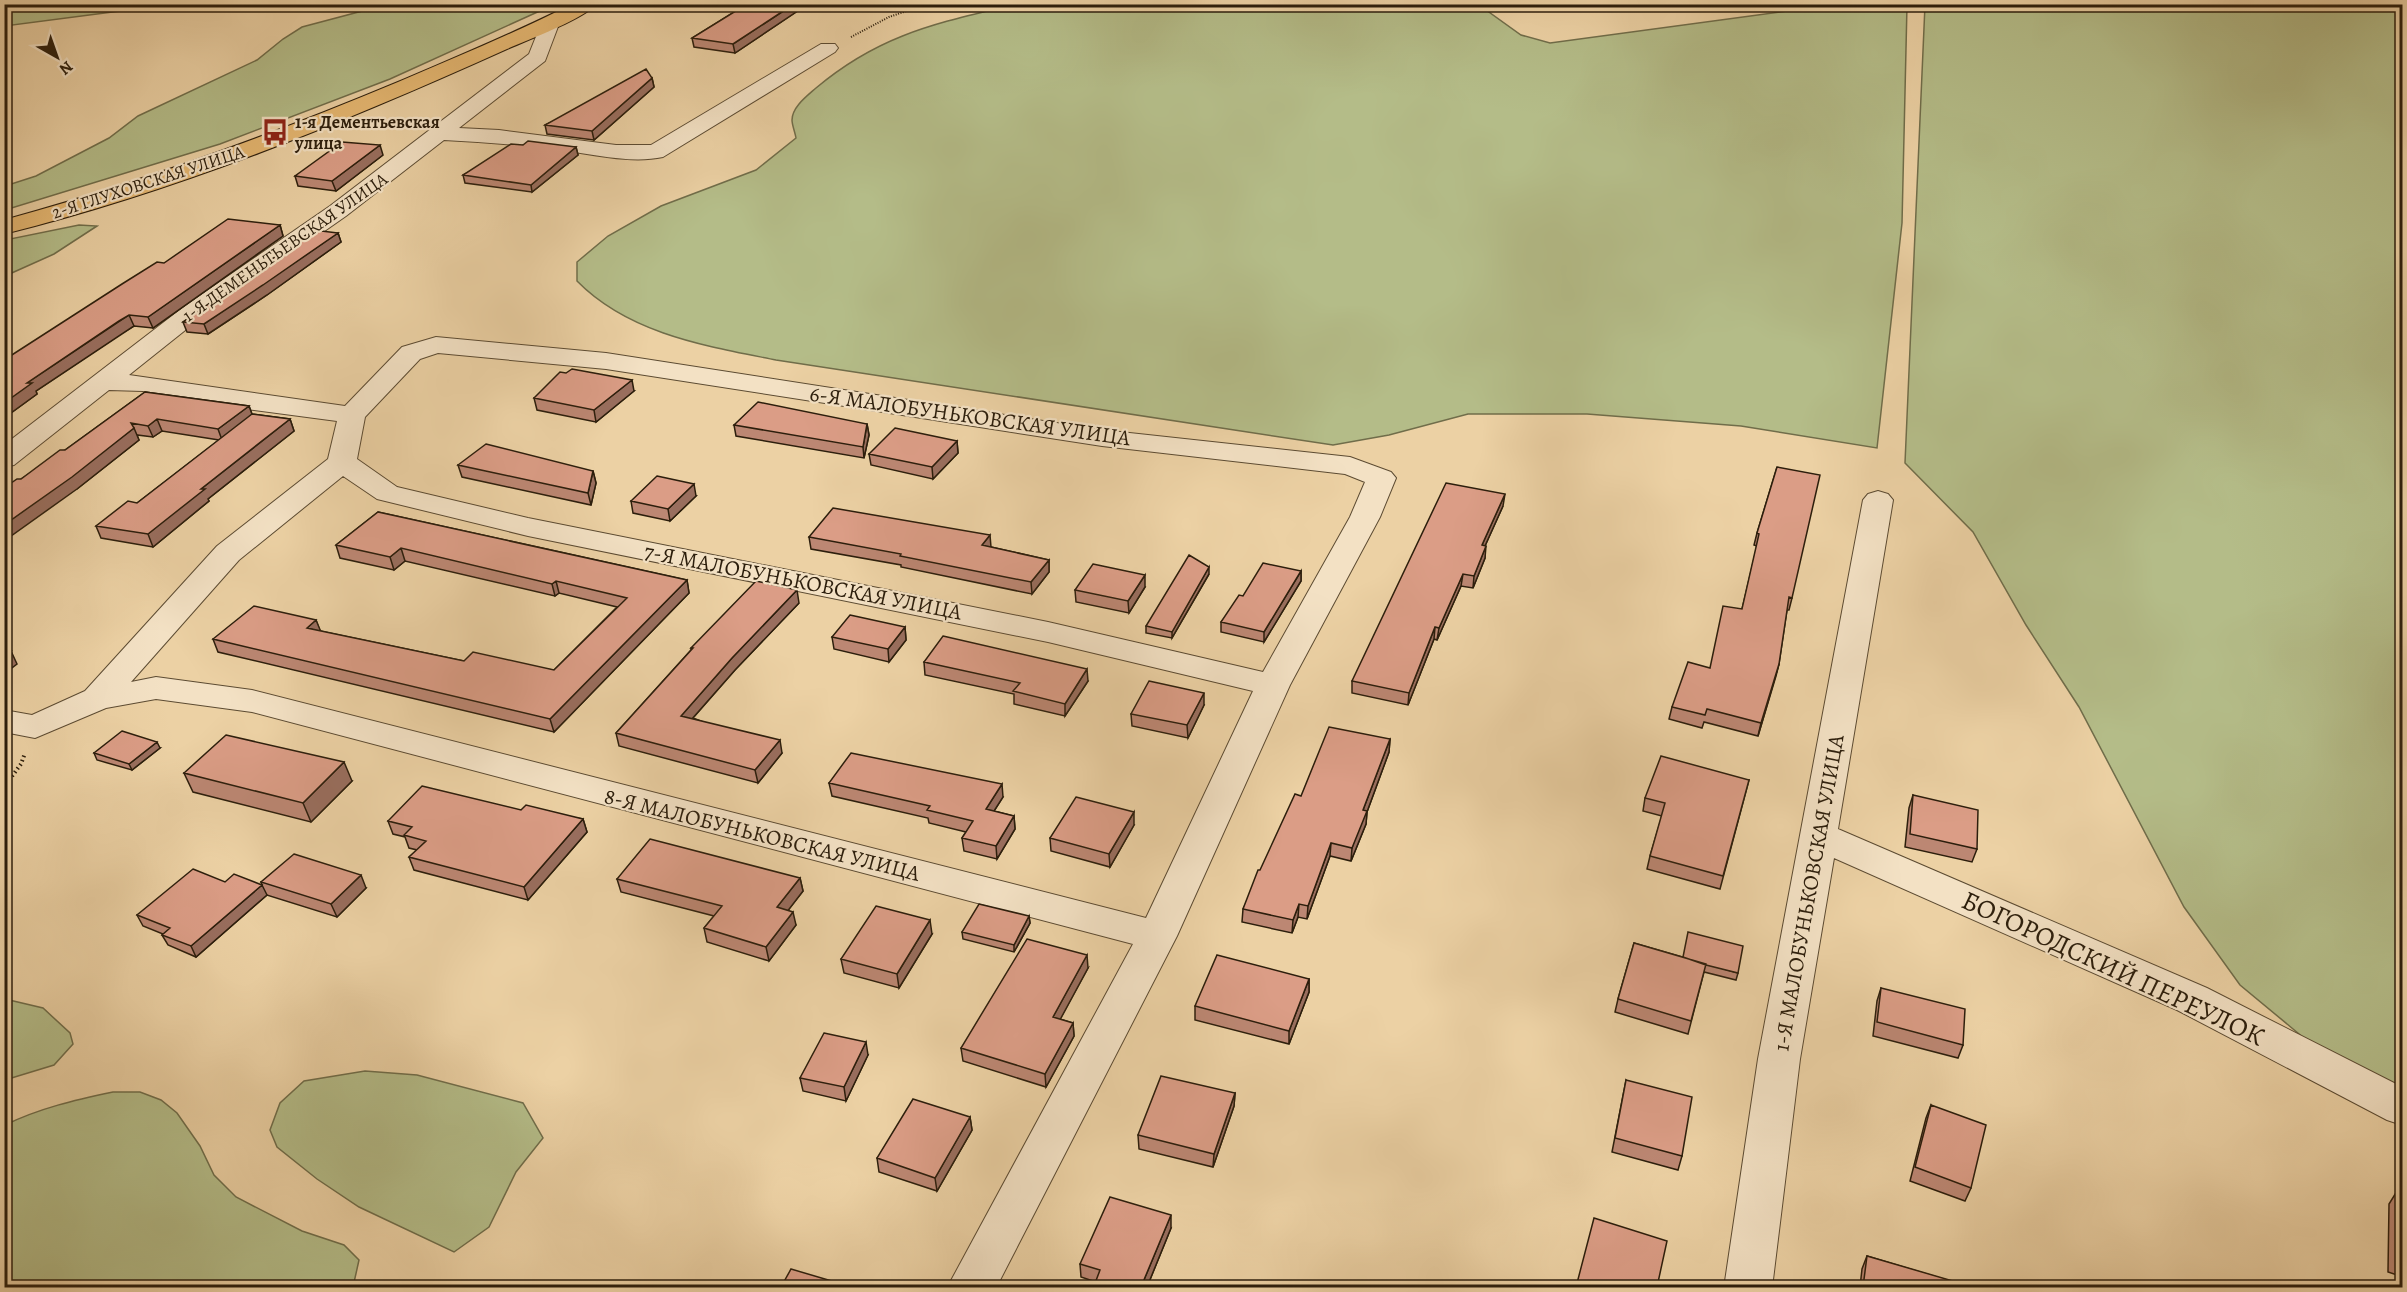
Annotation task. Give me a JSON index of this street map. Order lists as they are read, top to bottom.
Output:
{
  "streets": {
    "highway": ["2-Я ГЛУХОВСКАЯ УЛИЦА"],
    "street": [
      "1-Я ДЕМЕНЬТЬЕВСКАЯ УЛИЦА",
      "6-Я МАЛОБУНЬКОВСКАЯ УЛИЦА",
      "7-Я МАЛОБУНЬКОВСКАЯ УЛИЦА",
      "8-Я МАЛОБУНЬКОВСКАЯ УЛИЦА",
      "1-Я МАЛОБУНЬКОВСКАЯ УЛИЦА",
      "БОГОРОДСКИЙ ПЕРЕУЛОК"
    ]
  },
  "crossings": [
    ["2-Я ГЛУХОВСКАЯ УЛИЦА", "1-Я ДЕМЕНЬТЬЕВСКАЯ УЛИЦА"],
    ["6-Я МАЛОБУНЬКОВСКАЯ УЛИЦА", "7-Я МАЛОБУНЬКОВСКАЯ УЛИЦА"],
    ["1-Я МАЛОБУНЬКОВСКАЯ УЛИЦА", "БОГОРОДСКИЙ ПЕРЕУЛОК"]
  ],
  "places": {
    "bus stop": ["1-я Дементьевская улица"]
  },
  "north": "bottom right"
}
